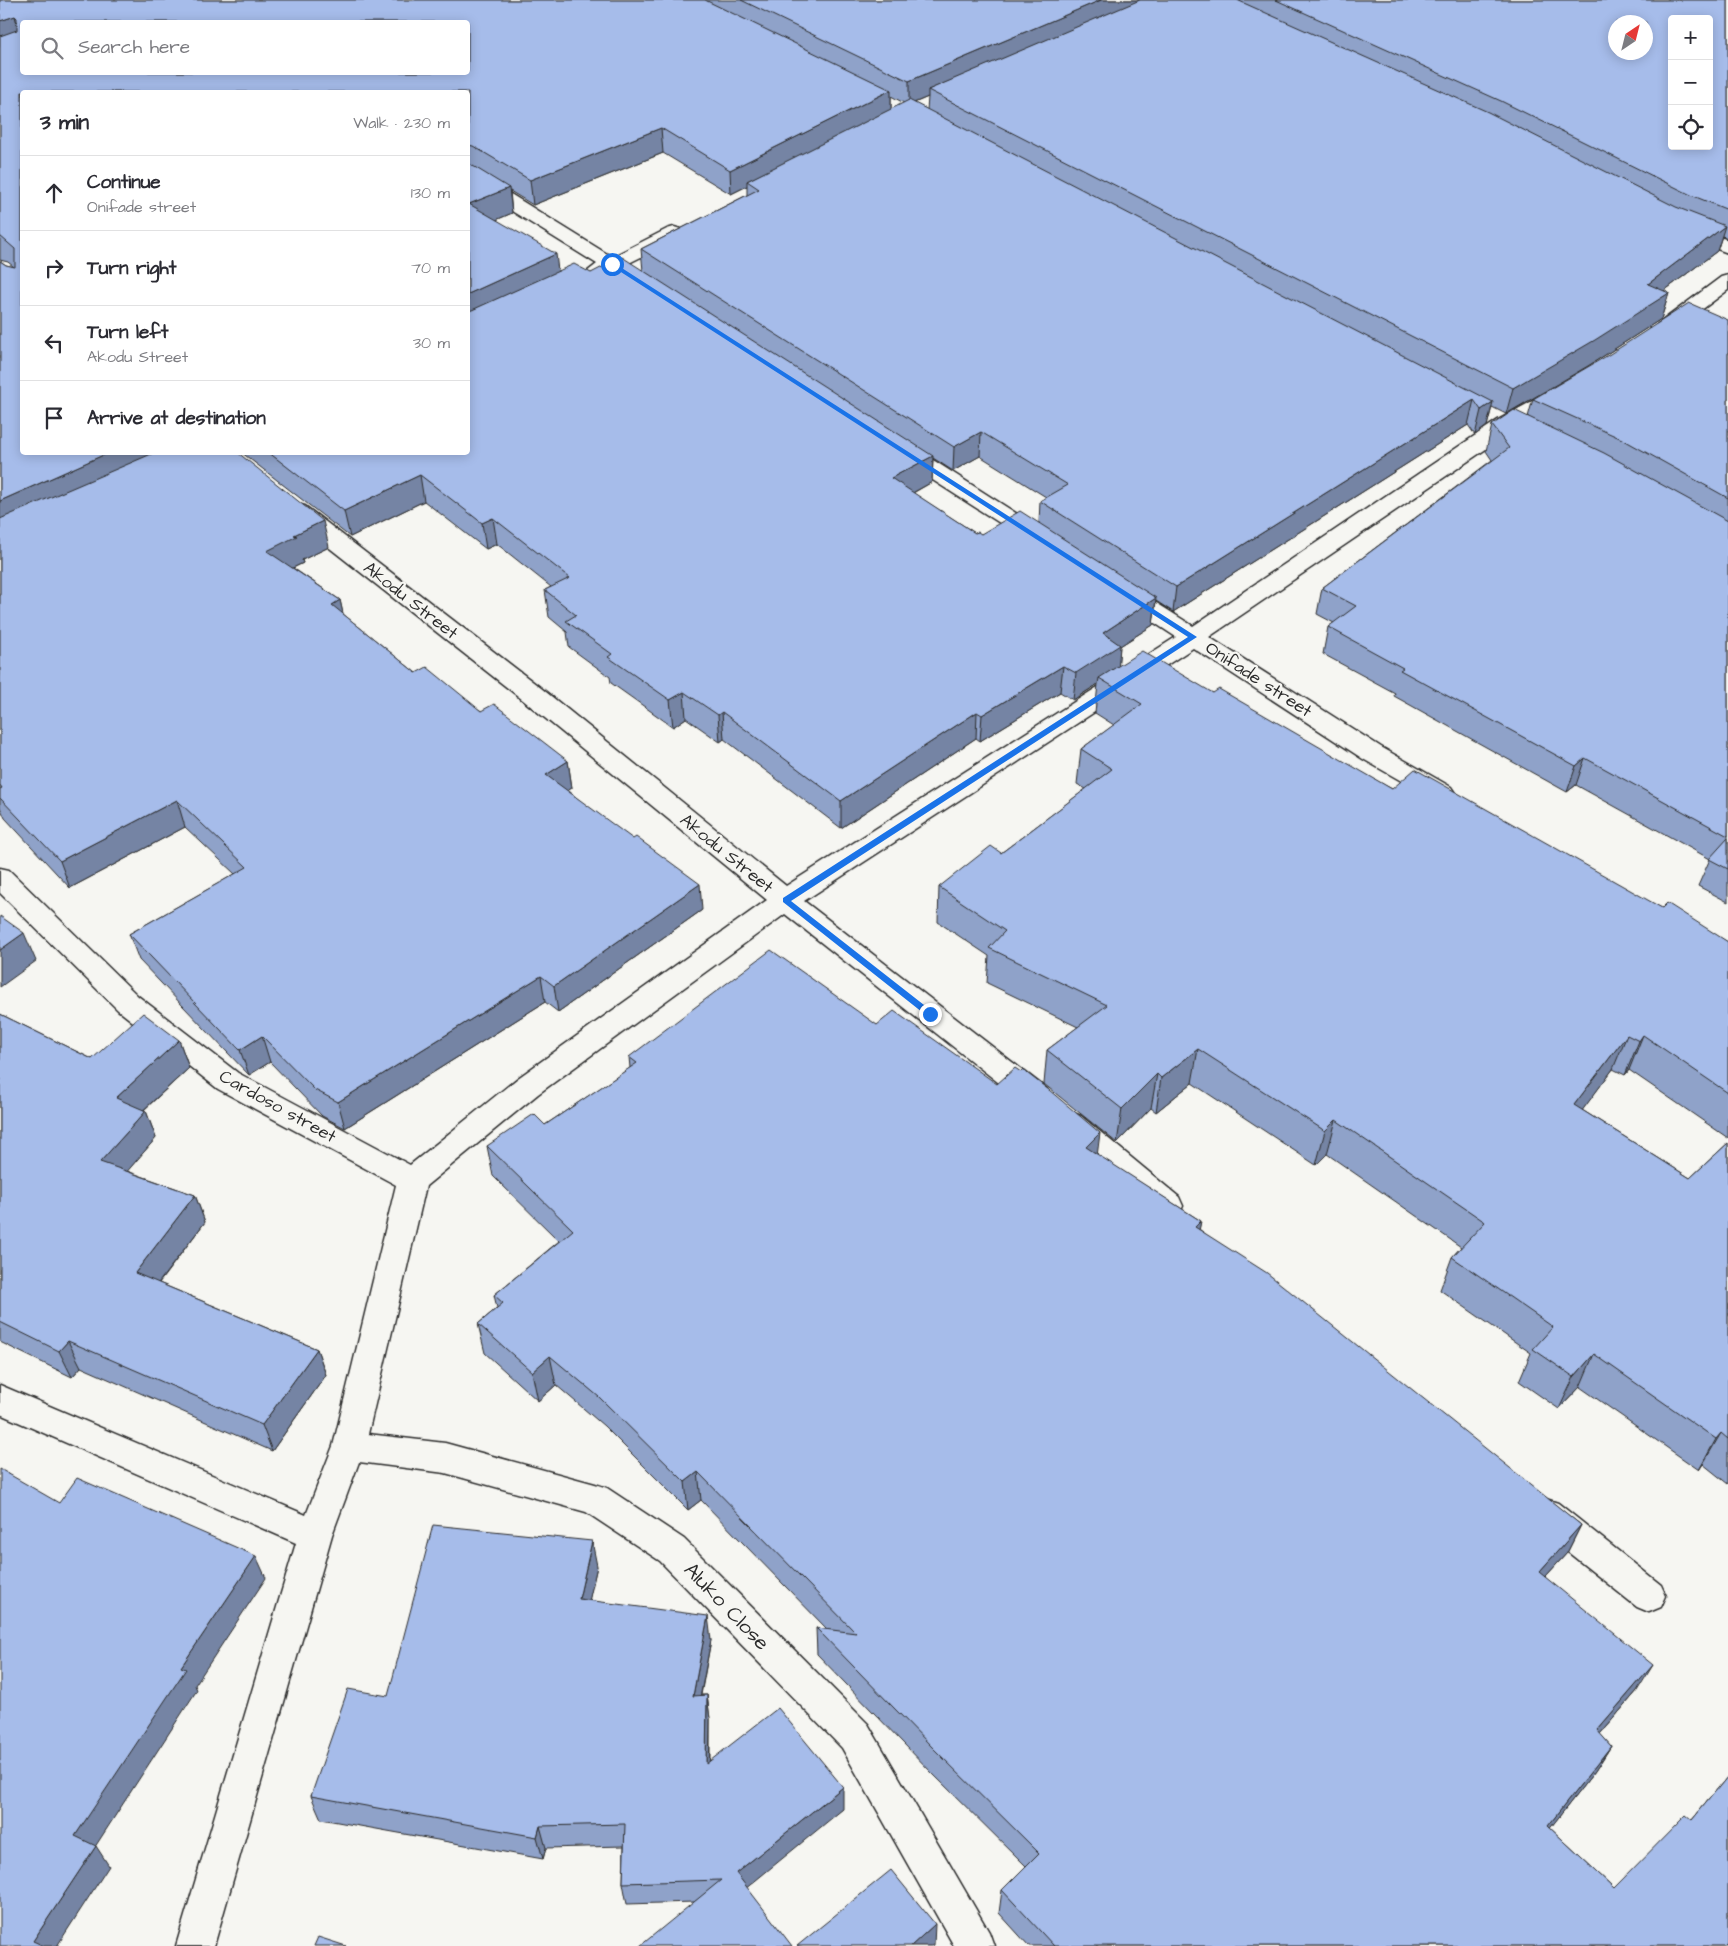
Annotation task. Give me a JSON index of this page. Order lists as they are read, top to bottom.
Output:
{
  "streets": {
    "street": [
      "Akodu Street",
      "Onifade street",
      "Cardoso street",
      "Aluko Close"
    ]
  },
  "north": "top right",
  "page": {
    "map_buttons": ["+", "−"],
    "search": "Search here",
    "heading": ["3 min", "Walk · 230 m"],
    "list": [
      ["Continue", "Onifade street", "130 m"],
      ["Turn right", "70 m"],
      ["Turn left", "Akodu Street", "30 m"],
      "Arrive at destination"
    ]
  }
}
